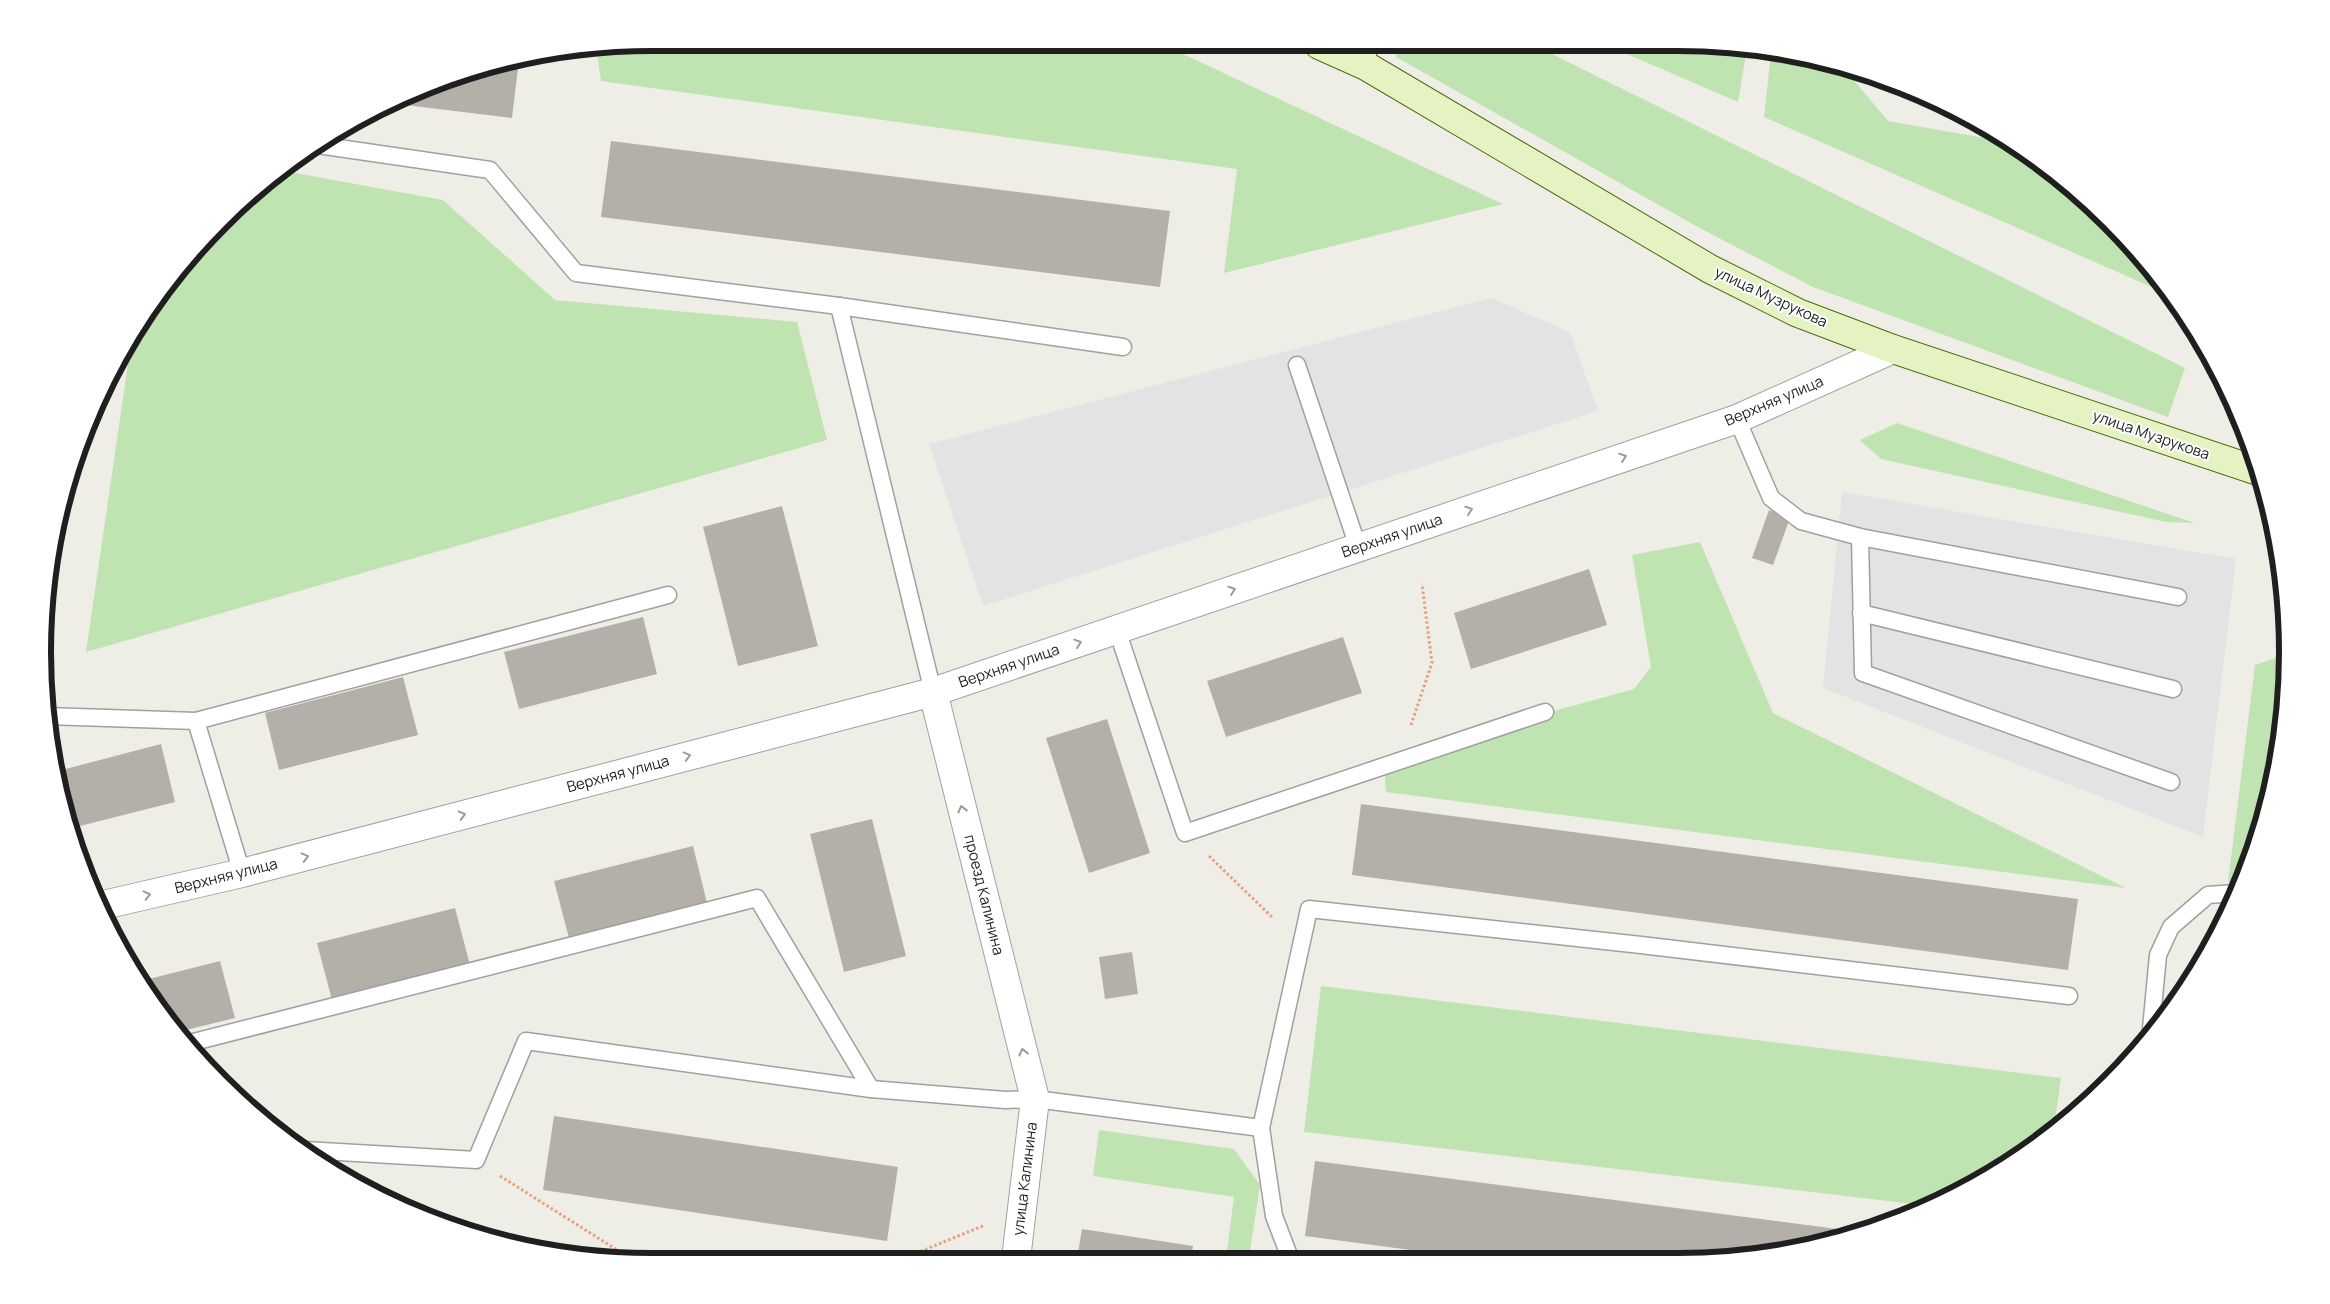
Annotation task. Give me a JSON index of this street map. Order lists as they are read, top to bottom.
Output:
{
  "streets": {
    "street": [
      "улица Музрукова",
      "Верхняя улица",
      "проезд Калинина",
      "улица Калинина"
    ]
  },
  "crossings": [
    ["улица Музрукова", "Верхняя улица"],
    ["Верхняя улица", "проезд Калинина"],
    ["проезд Калинина", "улица Калинина"]
  ],
  "one_way": ["Верхняя улица", "проезд Калинина"]
}
